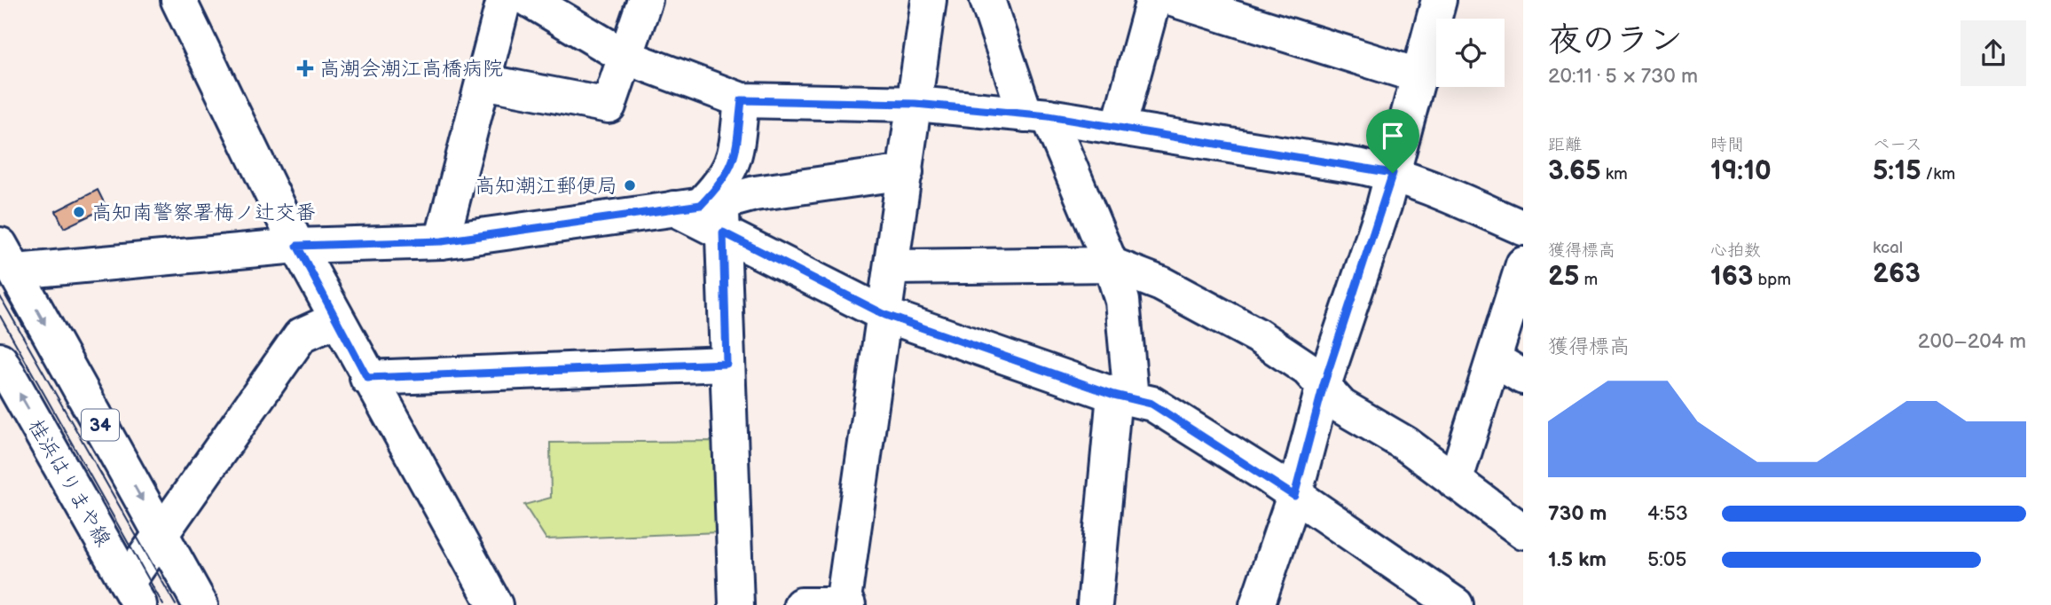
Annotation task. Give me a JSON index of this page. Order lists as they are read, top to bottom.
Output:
{
  "streets": {
    "street": ["34", "桂浜はりまや線"]
  },
  "places": {
    "health": ["高潮会潮江高橋病院"],
    "other": ["高知潮江郵便局", "高知南警察署梅ノ辻交番"]
  },
  "page": {
    "heading": ["夜のラン", "20:11 · 5 × 730 m"],
    "stats": [
      ["距離", "3.65 km"],
      ["時間", "19:10"],
      ["ペース", "5:15 /km"],
      ["獲得標高", "25 m"],
      ["心拍数", "163 bpm"],
      ["kcal", "263"]
    ],
    "chart": ["獲得標高", "200–204 m"],
    "list": [
      {
        "name": "730 m",
        "note": "4:53"
      },
      {
        "name": "1.5 km",
        "note": "5:05"
      }
    ]
  }
}
